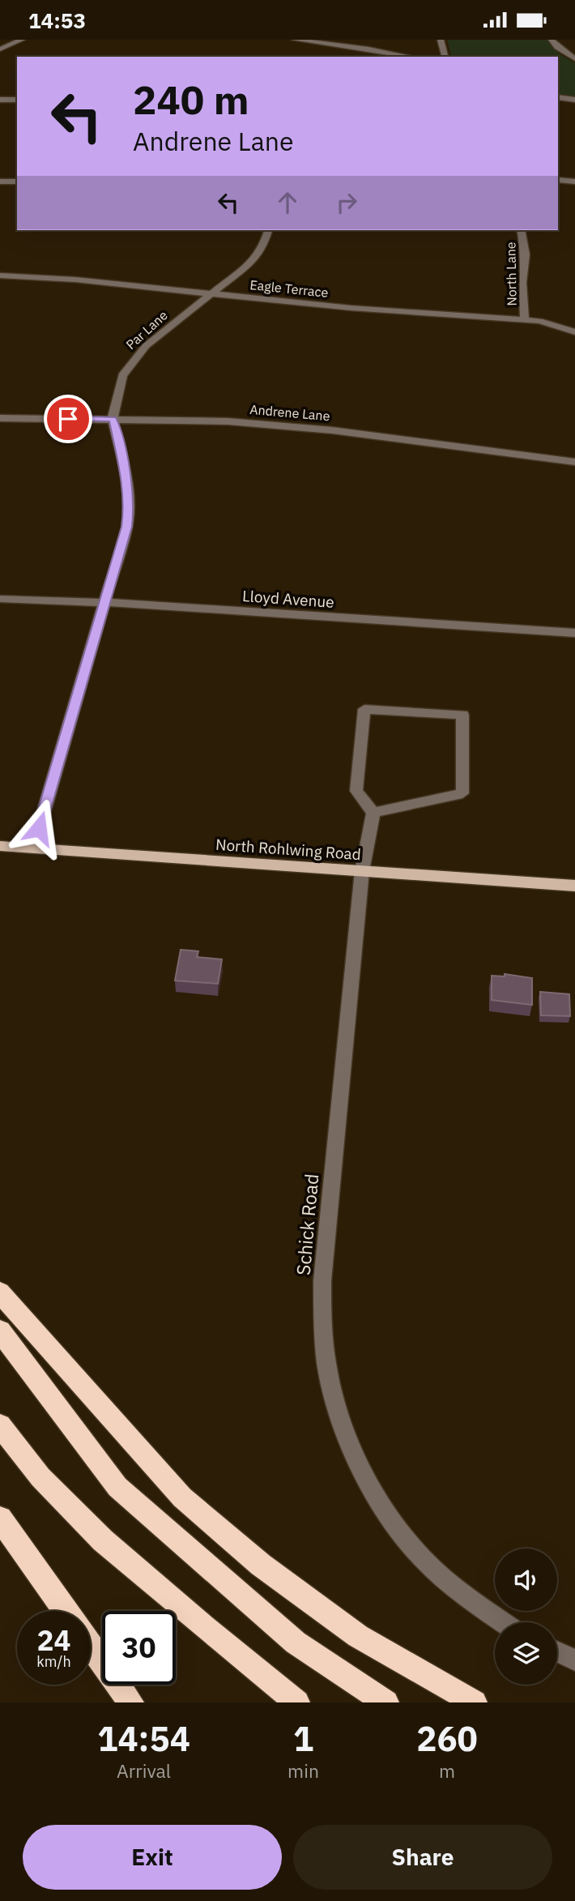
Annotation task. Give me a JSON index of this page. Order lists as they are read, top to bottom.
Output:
{
  "streets": {
    "main road": ["North Rohlwing Road"],
    "street": [
      "North Lane",
      "Eagle Terrace",
      "Par Lane",
      "Andrene Lane",
      "Lloyd Avenue",
      "Schick Road"
    ]
  },
  "crossings": [
    ["North Lane", "Eagle Terrace"],
    ["Eagle Terrace", "Par Lane"],
    ["Par Lane", "Andrene Lane"],
    ["Par Lane", "Lloyd Avenue"],
    ["Par Lane", "North Rohlwing Road"],
    ["North Rohlwing Road", "Schick Road"]
  ],
  "page": {
    "status": "14:53",
    "turn": ["240 m", "Andrene Lane"],
    "speed": "24 km/h",
    "limit": "30",
    "eta": [
      "14:54",
      "Arrival",
      "1",
      "min",
      "260",
      "m"
    ],
    "buttons": ["Exit", "Share"]
  }
}
